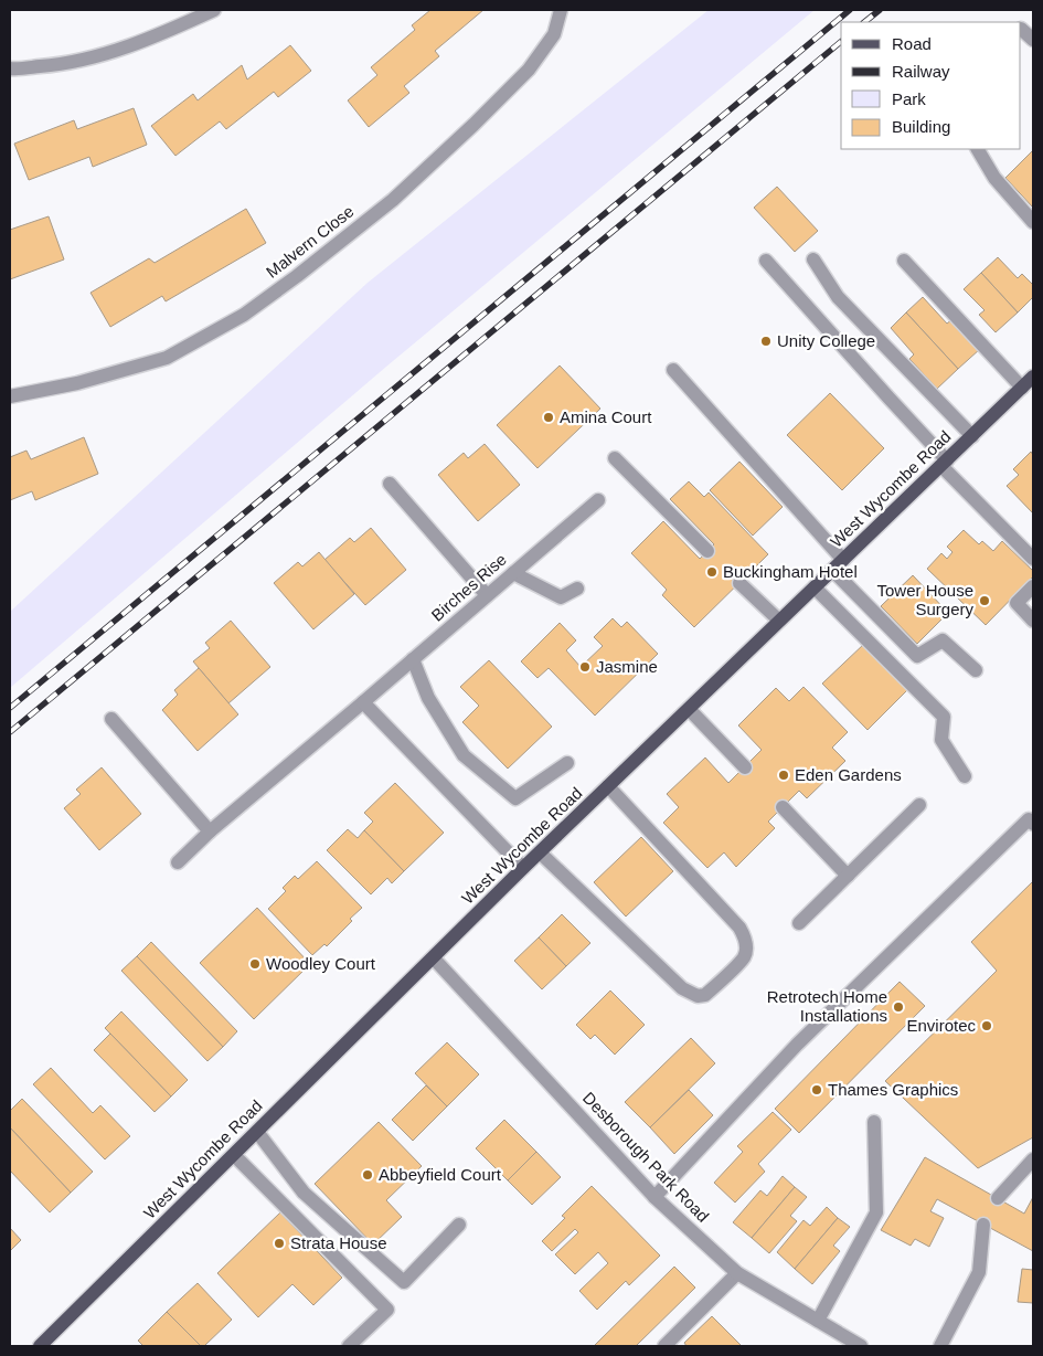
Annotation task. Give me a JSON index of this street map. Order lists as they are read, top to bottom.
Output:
{
  "streets": {
    "main road": ["West Wycombe Road"],
    "street": ["Malvern Close", "Birches Rise", "Desborough Park Road"]
  },
  "crossings": [
    ["West Wycombe Road", "Desborough Park Road"]
  ],
  "places": [
    "Unity College",
    "Amina Court",
    "Buckingham Hotel",
    "Tower House Surgery",
    "Jasmine",
    "Eden Gardens",
    "Woodley Court",
    "Retrotech Home Installations",
    "Envirotec",
    "Thames Graphics",
    "Abbeyfield Court",
    "Strata House"
  ],
  "legend": [
    "Road",
    "Railway",
    "Park",
    "Building"
  ]
}
